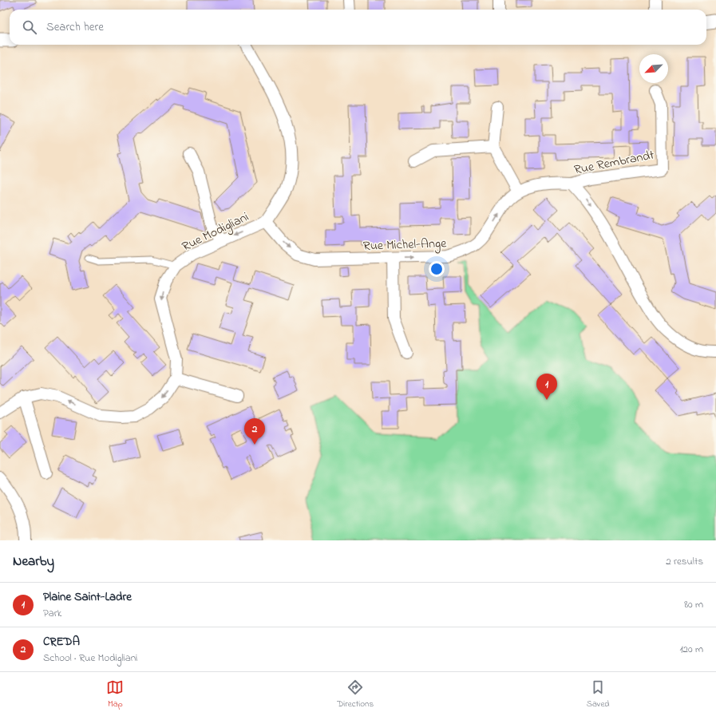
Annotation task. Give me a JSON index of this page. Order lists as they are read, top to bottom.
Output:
{
  "streets": {
    "street": ["Rue Rembrandt", "Rue Modigliani", "Rue Michel-Ange"]
  },
  "crossings": [
    ["Rue Rembrandt", "Rue Michel-Ange"],
    ["Rue Modigliani", "Rue Michel-Ange"]
  ],
  "one_way": ["Rue Michel-Ange"],
  "north": "bottom left",
  "page": {
    "search": "Search here",
    "pins": ["1", "2"],
    "heading": ["Nearby", "2 results"],
    "list": [
      {
        "mark": "1",
        "name": "Plaine Saint-Ladre",
        "note": "Park",
        "value": "80 m"
      },
      {
        "mark": "2",
        "name": "CREDA",
        "note": "School · Rue Modigliani",
        "value": "120 m"
      }
    ],
    "nav": ["Map", "Directions", "Saved"]
  }
}
